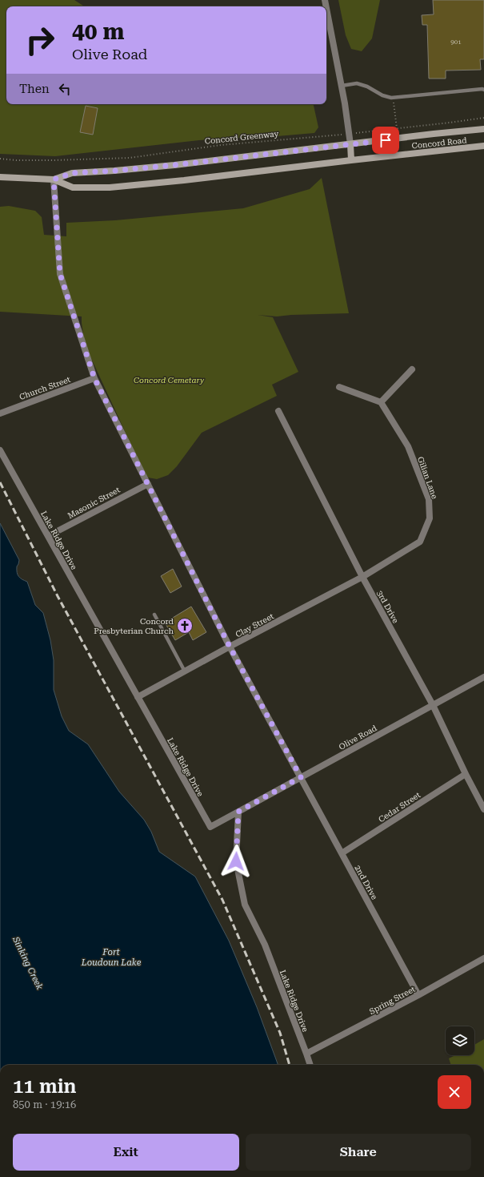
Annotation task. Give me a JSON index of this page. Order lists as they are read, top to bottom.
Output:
{
  "streets": {
    "main road": ["Concord Road"],
    "street": [
      "Church Street",
      "Gilian Lane",
      "Masonic Street",
      "Lake Ridge Drive",
      "3rd Drive",
      "Clay Street",
      "Olive Road",
      "Cedar Street",
      "2nd Drive",
      "Spring Street"
    ],
    "path": ["Concord Greenway"]
  },
  "crossings": [
    ["Concord Road", "2nd Drive"],
    ["Church Street", "2nd Drive"],
    ["Gilian Lane", "3rd Drive"],
    ["Gilian Lane", "Clay Street"],
    ["Masonic Street", "Lake Ridge Drive"],
    ["Masonic Street", "2nd Drive"],
    ["Lake Ridge Drive", "Clay Street"],
    ["Lake Ridge Drive", "Olive Road"],
    ["Lake Ridge Drive", "Spring Street"],
    ["3rd Drive", "Clay Street"],
    ["3rd Drive", "Olive Road"],
    ["3rd Drive", "Cedar Street"],
    ["Clay Street", "2nd Drive"],
    ["Olive Road", "2nd Drive"],
    ["Cedar Street", "2nd Drive"],
    ["2nd Drive", "Spring Street"]
  ],
  "water": ["Fort Loudoun Lake", "Sinking Creek"],
  "parks": ["Concord Cemetary"],
  "places": {
    "church": ["Concord Presbyterian Church"]
  },
  "house_numbers": ["901"],
  "page": {
    "turn": ["40 m", "Olive Road"],
    "then": "Then",
    "heading": ["11 min", "850 m · 19:16"],
    "buttons": ["Exit", "Share"]
  }
}
